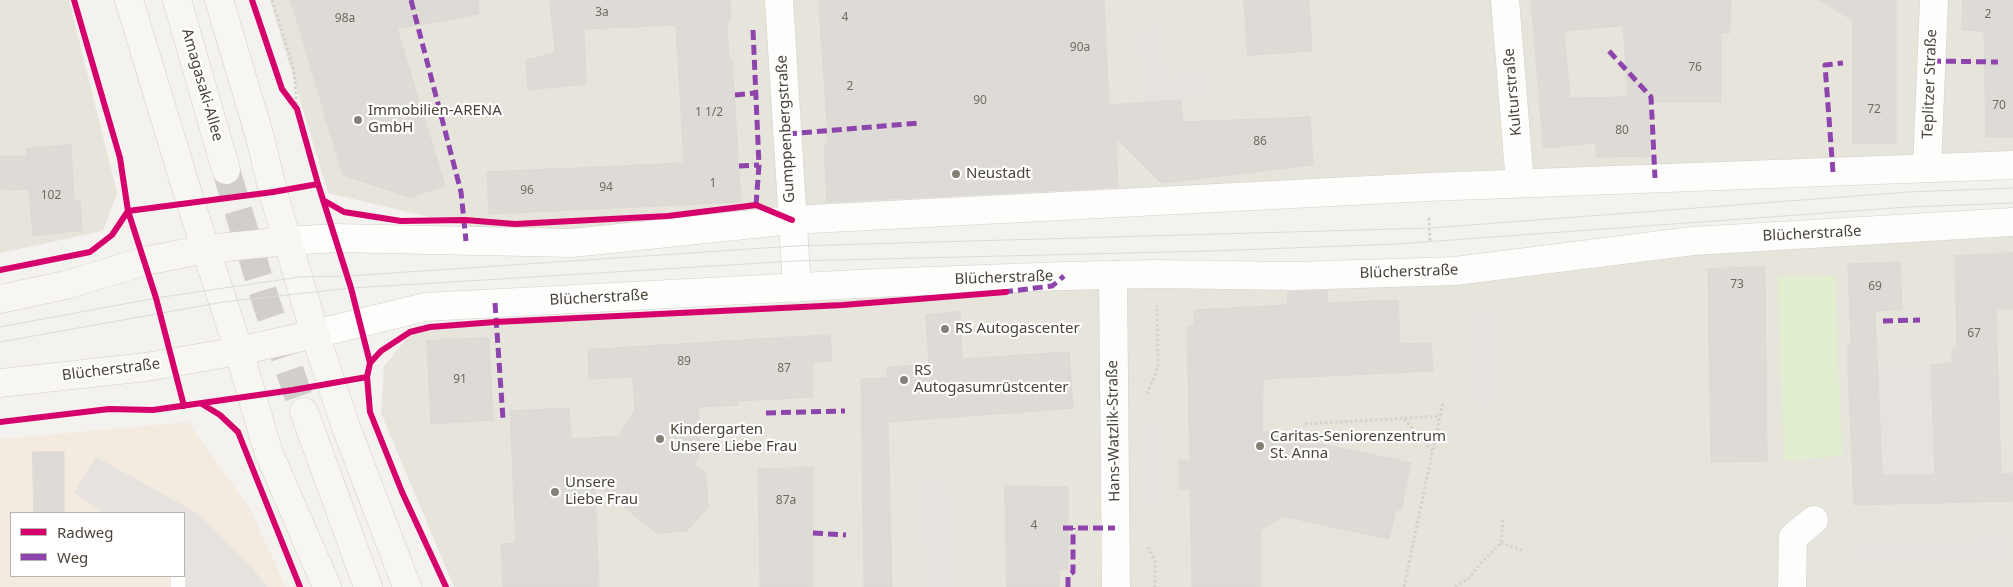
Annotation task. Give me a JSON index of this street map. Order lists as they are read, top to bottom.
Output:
{
  "streets": {
    "main road": ["Amagasaki-Allee", "Blücherstraße"],
    "street": [
      "Teplitzer Straße",
      "Kulturstraße",
      "Gumppenbergstraße",
      "Hans-Watzlik-Straße"
    ]
  },
  "crossings": [
    ["Gumppenbergstraße", "Blücherstraße"],
    ["Blücherstraße", "Hans-Watzlik-Straße"]
  ],
  "places": [
    "Immobilien-ARENA GmbH",
    "Neustadt",
    "RS Autogascenter",
    "RS Autogasumrüstcenter",
    "Kindergarten Unsere Liebe Frau",
    "Caritas-Seniorenzentrum St. Anna",
    "Unsere Liebe Frau"
  ],
  "house_numbers": [
    "3a",
    "2",
    "4",
    "98a",
    "90a",
    "76",
    "2",
    "90",
    "70",
    "72",
    "1 1/2",
    "80",
    "86",
    "1",
    "94",
    "96",
    "102",
    "73",
    "69",
    "67",
    "89",
    "87",
    "91",
    "87a",
    "4"
  ],
  "legend": ["Radweg", "Weg"]
}
